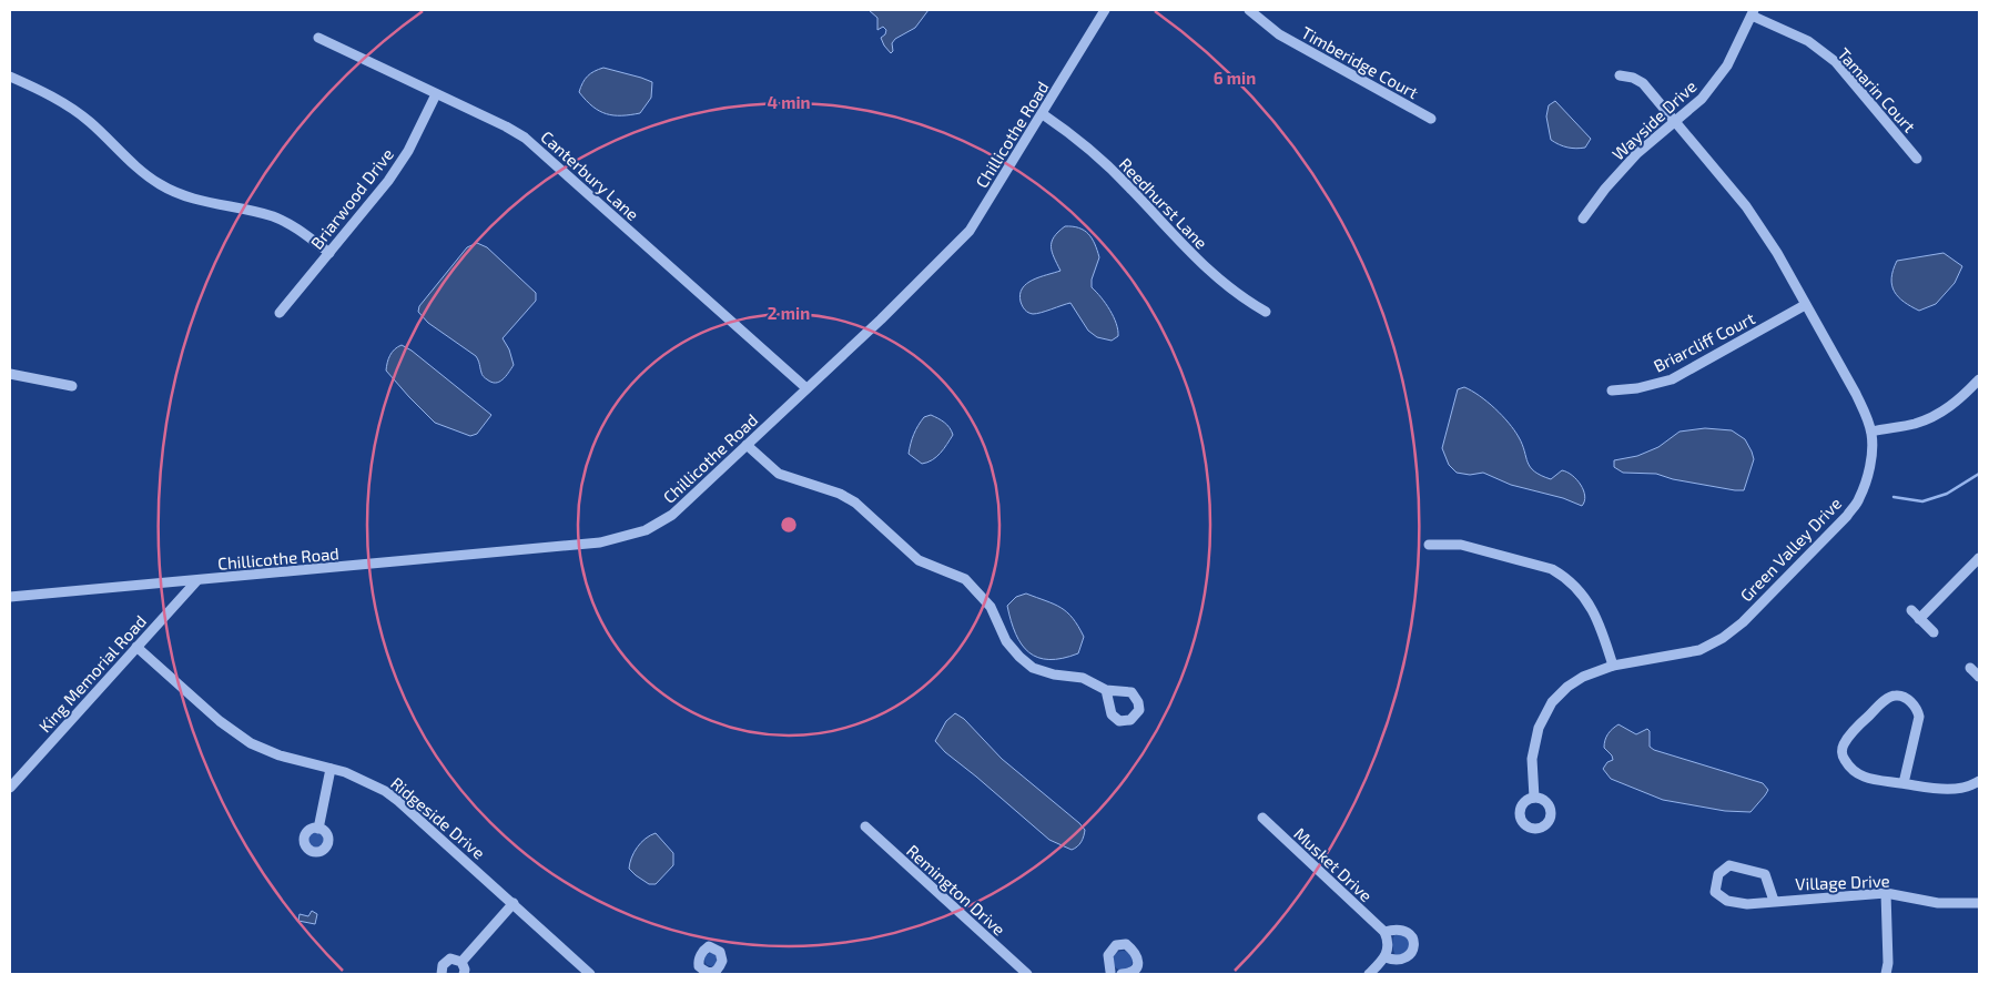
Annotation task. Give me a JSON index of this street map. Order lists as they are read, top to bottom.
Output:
{
  "streets": {
    "street": [
      "Timberidge Court",
      "Tamarin Court",
      "Wayside Drive",
      "Chillicothe Road",
      "Canterbury Lane",
      "Briarwood Drive",
      "Reedhurst Lane",
      "Briarcliff Court",
      "Green Valley Drive",
      "King Memorial Road",
      "Ridgeside Drive",
      "Musket Drive",
      "Village Drive",
      "Remington Drive"
    ]
  },
  "crossings": [
    ["Tamarin Court", "Wayside Drive"],
    ["Wayside Drive", "Green Valley Drive"],
    ["Chillicothe Road", "Canterbury Lane"],
    ["Chillicothe Road", "Reedhurst Lane"],
    ["Chillicothe Road", "King Memorial Road"],
    ["Canterbury Lane", "Briarwood Drive"],
    ["Briarcliff Court", "Green Valley Drive"],
    ["King Memorial Road", "Ridgeside Drive"]
  ],
  "rings": ["6 min", "4 min", "2 min"]
}
